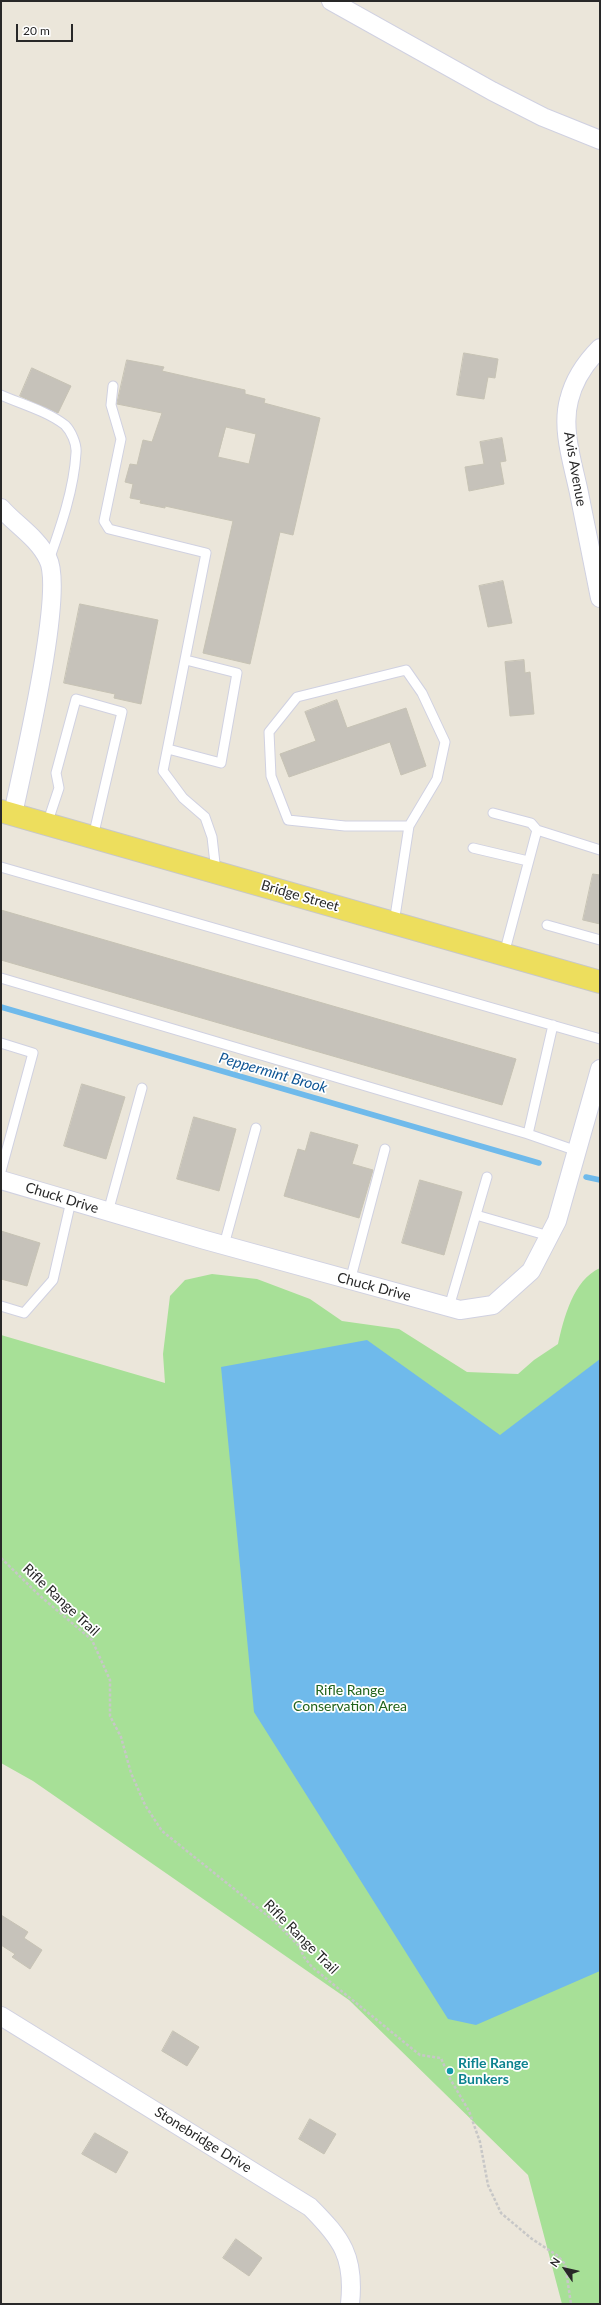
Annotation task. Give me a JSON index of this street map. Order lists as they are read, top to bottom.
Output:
{
  "streets": {
    "main road": ["Bridge Street"],
    "street": ["Avis Avenue", "Chuck Drive", "Stonebridge Drive"],
    "path": ["Rifle Range Trail"]
  },
  "water": ["Peppermint Brook"],
  "parks": ["Rifle Range Conservation Area"],
  "places": ["Rifle Range Bunkers"],
  "scale_bar": "20 m",
  "north": "top left"
}
